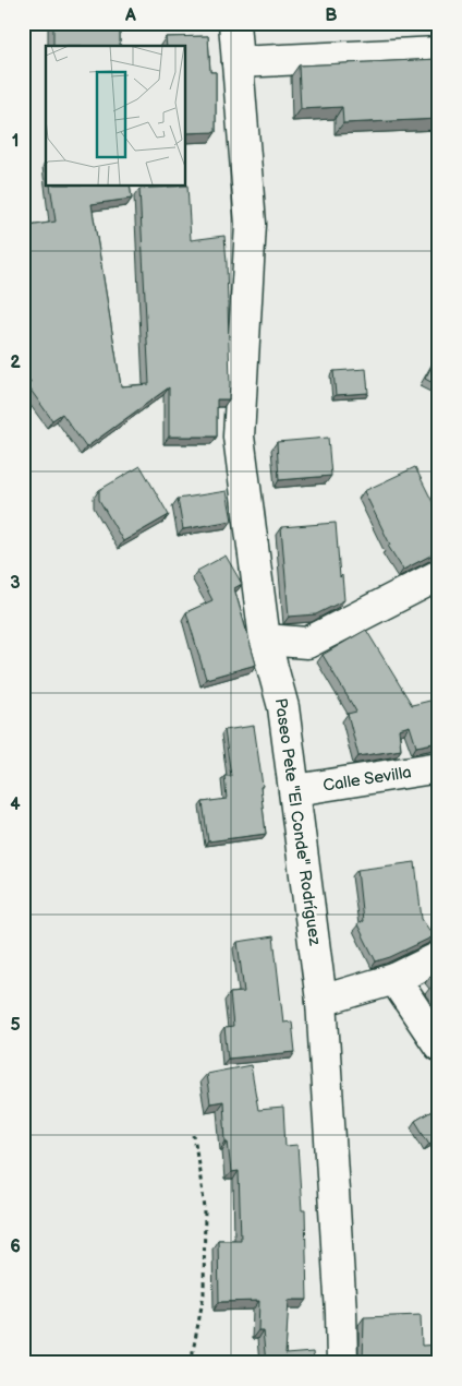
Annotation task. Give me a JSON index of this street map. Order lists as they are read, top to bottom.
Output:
{
  "streets": {
    "street": ["Calle Sevilla", "Paseo Pete \"El Conde\" Rodríguez"]
  },
  "crossings": [
    ["Calle Sevilla", "Paseo Pete \"El Conde\" Rodríguez"]
  ],
  "grid": {
    "columns": ["A", "B"],
    "rows": [
      "1",
      "2",
      "3",
      "4",
      "5",
      "6"
    ]
  }
}
